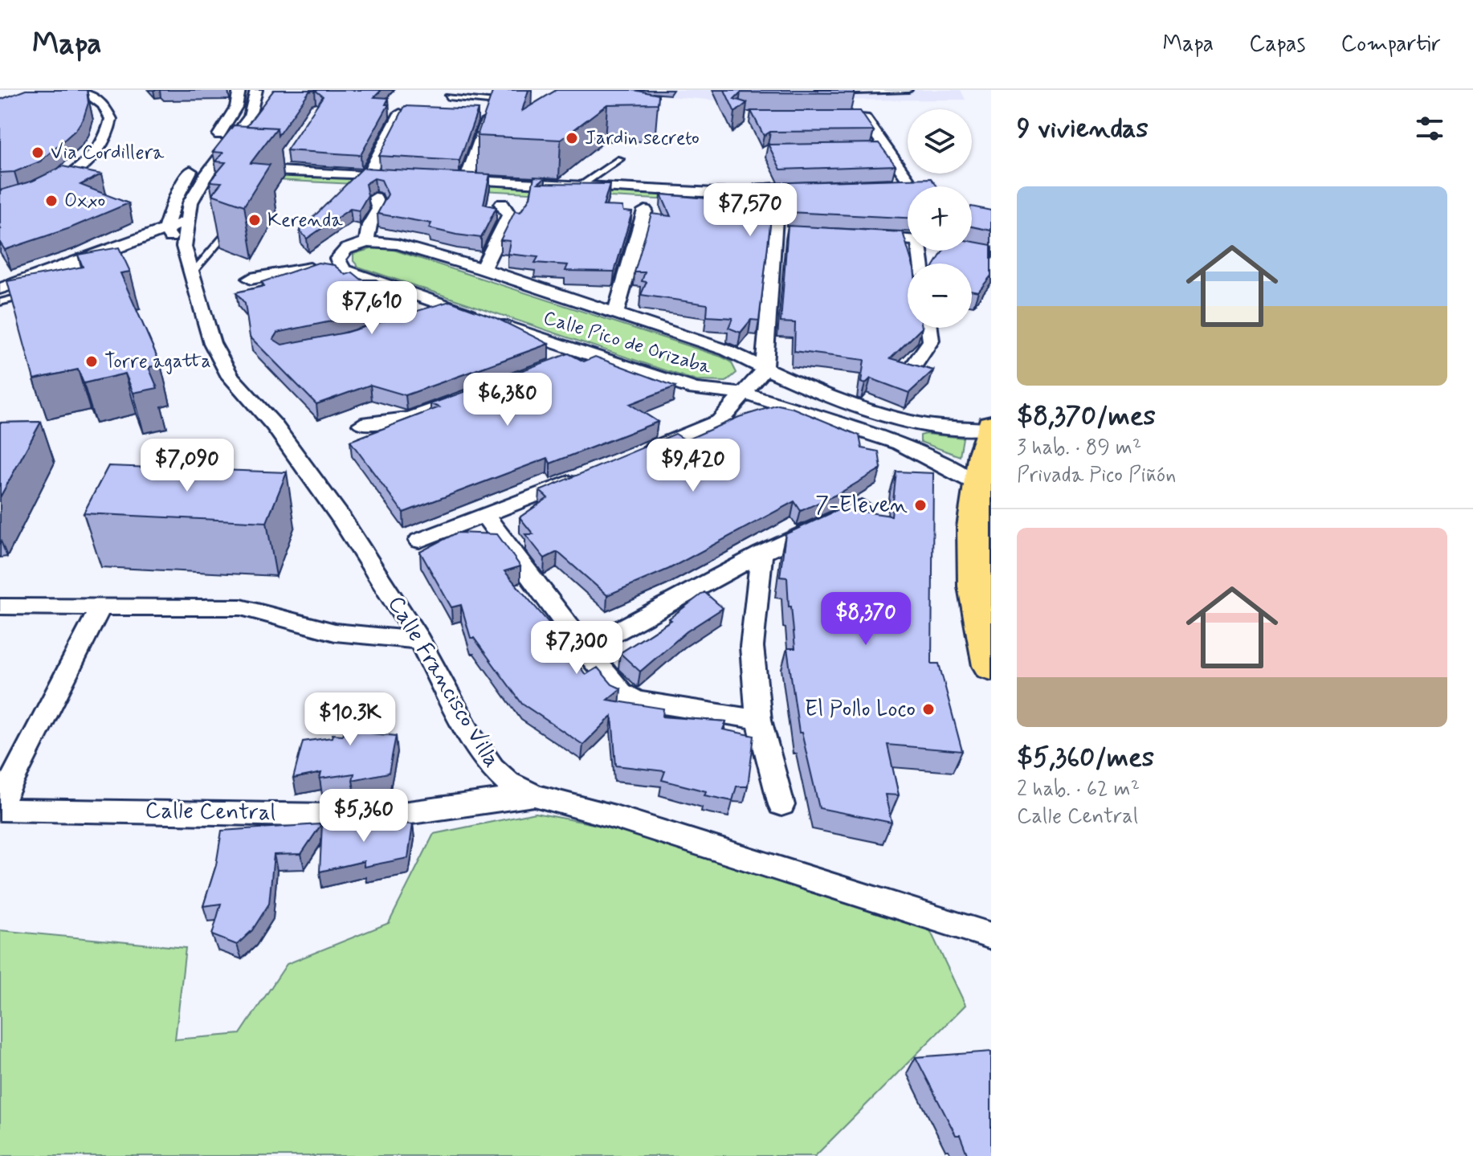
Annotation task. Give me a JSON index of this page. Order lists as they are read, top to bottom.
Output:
{
  "streets": {
    "street": ["Calle Pico de Orizaba", "Calle Francisco Villa", "Calle Central"]
  },
  "crossings": [
    ["Calle Francisco Villa", "Calle Central"]
  ],
  "places": [
    "Jardin secreto",
    "Via Cordillera",
    "Oxxo",
    "Kerenda",
    "Torre agatta",
    "7-Eleven",
    "El Pollo Loco"
  ],
  "page": {
    "header": "Mapa",
    "nav": ["Mapa", "Capas", "Compartir"],
    "heading": "9 viviendas",
    "map_buttons": ["+", "−"],
    "list": [
      {
        "name": "$8,370/mes",
        "note": "3 hab. · 89 m² · Privada Pico Piñón"
      },
      {
        "name": "$5,360/mes",
        "note": "2 hab. · 62 m² · Calle Central"
      }
    ],
    "price": [
      "$7,570",
      "$7,610",
      "$6,380",
      "$7,090",
      "$9,420",
      "$8,370",
      "$7,300",
      "$10.3K",
      "$5,360"
    ]
  }
}
